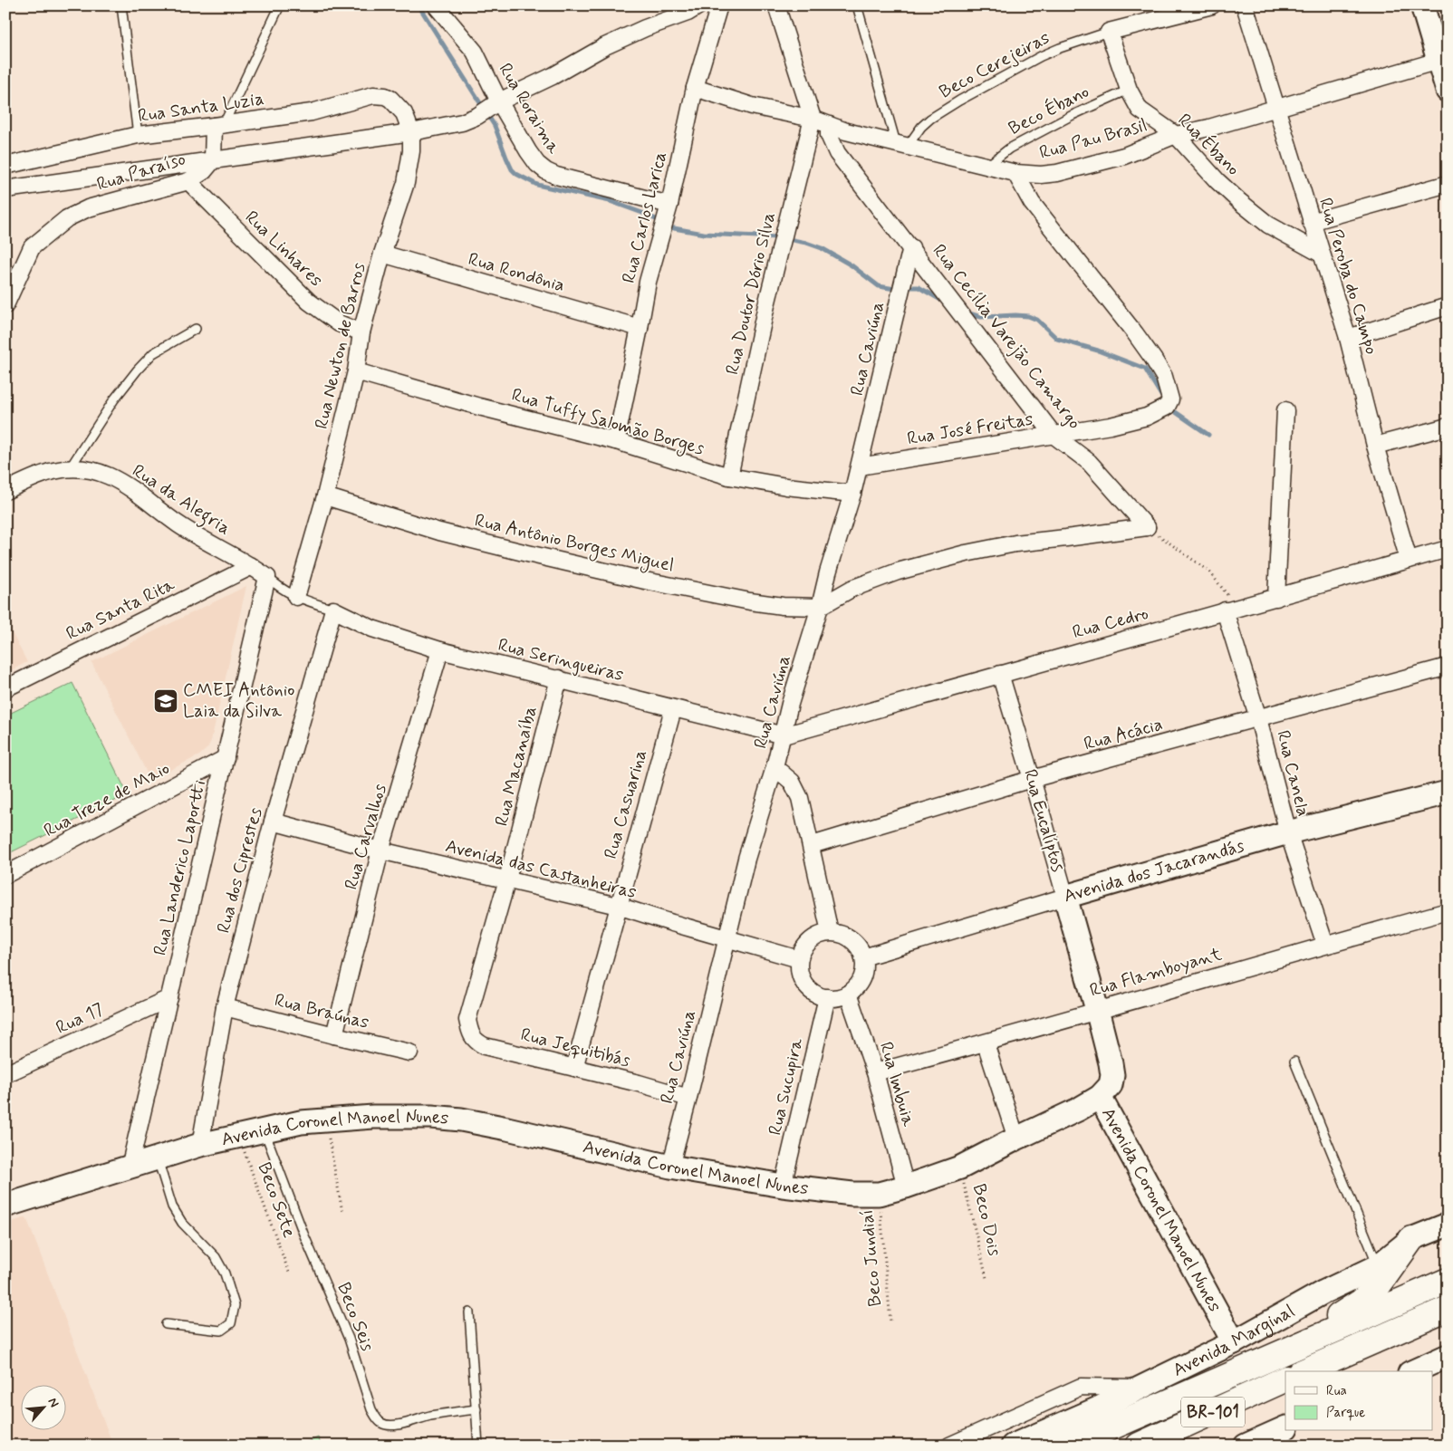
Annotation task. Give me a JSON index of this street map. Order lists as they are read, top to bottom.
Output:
{
  "streets": {
    "main road": ["BR-101"],
    "street": [
      "Rua Santa Luzia",
      "Rua Roraima",
      "Rua Pau Brasil",
      "Rua Ébano",
      "Rua Paraíso",
      "Rua Carlos Larica",
      "Rua Linhares",
      "Rua Rondônia",
      "Rua Peroba do Campo",
      "Rua Doutor Dório Silva",
      "Rua Cecília Varejão Camargo",
      "Rua Newton de Barros",
      "Rua Caviúna",
      "Rua Tuffy Salomão Borges",
      "Rua José Freitas",
      "Rua da Alegria",
      "Rua Antônio Borges Miguel",
      "Rua Santa Rita",
      "Rua Cedro",
      "Rua Seringueiras",
      "Rua Acácia",
      "Rua Macanaíba",
      "Rua Canela",
      "Rua Treze de Maio",
      "Rua Casuarina",
      "Rua Eucalíptos",
      "Rua Carvalhos",
      "Rua Landerico Laportti",
      "Avenida das Castanheiras",
      "Rua dos Ciprestes",
      "Avenida dos Jacarandás",
      "Rua Flamboyant",
      "Rua Braúnas",
      "Rua 17",
      "Rua Jequitibás",
      "Rua Imbuia",
      "Rua Sucupira",
      "Avenida Coronel Manoel Nunes",
      "Avenida Marginal"
    ],
    "lane": ["Beco Cerejeiras", "Beco Ébano", "Beco Seis"],
    "path": ["Beco Sete", "Beco Dois", "Beco Jundiaí"]
  },
  "crossings": [
    ["Beco Cerejeiras", "Rua Pau Brasil"],
    ["Beco Cerejeiras", "Rua Ébano"],
    ["Rua Santa Luzia", "Rua Newton de Barros"],
    ["Rua Roraima", "Rua Carlos Larica"],
    ["Beco Ébano", "Rua Pau Brasil"],
    ["Beco Ébano", "Rua Ébano"],
    ["Rua Pau Brasil", "Rua Ébano"],
    ["Rua Pau Brasil", "Rua Carlos Larica"],
    ["Rua Pau Brasil", "Rua Peroba do Campo"],
    ["Rua Pau Brasil", "Rua Doutor Dório Silva"],
    ["Rua Pau Brasil", "Rua Cecília Varejão Camargo"],
    ["Rua Pau Brasil", "Rua José Freitas"],
    ["Rua Ébano", "Rua Peroba do Campo"],
    ["Rua Paraíso", "Rua Linhares"],
    ["Rua Carlos Larica", "Rua Rondônia"],
    ["Rua Carlos Larica", "Rua Tuffy Salomão Borges"],
    ["Rua Linhares", "Rua Newton de Barros"],
    ["Rua Rondônia", "Rua Newton de Barros"],
    ["Rua Peroba do Campo", "Rua Cedro"],
    ["Rua Doutor Dório Silva", "Rua Tuffy Salomão Borges"],
    ["Rua Cecília Varejão Camargo", "Rua Caviúna"],
    ["Rua Cecília Varejão Camargo", "Rua José Freitas"],
    ["Rua Newton de Barros", "Rua Tuffy Salomão Borges"],
    ["Rua Newton de Barros", "Rua Antônio Borges Miguel"],
    ["Rua Caviúna", "Rua Tuffy Salomão Borges"],
    ["Rua Caviúna", "Rua José Freitas"],
    ["Rua Caviúna", "Rua Antônio Borges Miguel"],
    ["Rua Caviúna", "Rua Cedro"],
    ["Rua Caviúna", "Rua Seringueiras"],
    ["Rua Caviúna", "Avenida das Castanheiras"],
    ["Rua Caviúna", "Rua Jequitibás"],
    ["Rua Caviúna", "Avenida Coronel Manoel Nunes"],
    ["Rua da Alegria", "Rua Santa Rita"],
    ["Rua da Alegria", "Rua Landerico Laportti"],
    ["Rua Cedro", "Rua Seringueiras"],
    ["Rua Cedro", "Rua Canela"],
    ["Rua Cedro", "Rua Eucalíptos"],
    ["Rua Seringueiras", "Rua Macanaíba"],
    ["Rua Seringueiras", "Rua Casuarina"],
    ["Rua Seringueiras", "Rua Carvalhos"],
    ["Rua Seringueiras", "Rua dos Ciprestes"],
    ["Rua Acácia", "Rua Canela"],
    ["Rua Acácia", "Rua Eucalíptos"],
    ["Rua Macanaíba", "Avenida das Castanheiras"],
    ["Rua Macanaíba", "Rua Jequitibás"],
    ["Rua Canela", "Avenida dos Jacarandás"],
    ["Rua Canela", "Rua Flamboyant"],
    ["Rua Treze de Maio", "Rua Landerico Laportti"],
    ["Rua Casuarina", "Avenida das Castanheiras"],
    ["Rua Casuarina", "Rua Jequitibás"],
    ["Rua Eucalíptos", "Avenida dos Jacarandás"],
    ["Rua Eucalíptos", "Rua Flamboyant"],
    ["Rua Eucalíptos", "Avenida Coronel Manoel Nunes"],
    ["Rua Carvalhos", "Avenida das Castanheiras"],
    ["Rua Carvalhos", "Rua Braúnas"],
    ["Rua Landerico Laportti", "Rua 17"],
    ["Rua Landerico Laportti", "Avenida Coronel Manoel Nunes"],
    ["Avenida das Castanheiras", "Rua dos Ciprestes"],
    ["Avenida das Castanheiras", "Avenida dos Jacarandás"],
    ["Avenida das Castanheiras", "Rua Imbuia"],
    ["Avenida das Castanheiras", "Rua Sucupira"],
    ["Rua dos Ciprestes", "Rua Braúnas"],
    ["Rua dos Ciprestes", "Avenida Coronel Manoel Nunes"],
    ["Avenida dos Jacarandás", "Rua Imbuia"],
    ["Avenida dos Jacarandás", "Rua Sucupira"],
    ["Rua Flamboyant", "Rua Imbuia"],
    ["Rua Imbuia", "Rua Sucupira"],
    ["Rua Imbuia", "Avenida Coronel Manoel Nunes"],
    ["Rua Sucupira", "Avenida Coronel Manoel Nunes"],
    ["Avenida Coronel Manoel Nunes", "Beco Sete"],
    ["Avenida Coronel Manoel Nunes", "Beco Dois"],
    ["Avenida Coronel Manoel Nunes", "Beco Jundiaí"],
    ["Avenida Coronel Manoel Nunes", "Beco Seis"],
    ["Avenida Coronel Manoel Nunes", "Avenida Marginal"]
  ],
  "places": {
    "school or university": ["CMEI Antônio Laia da Silva"]
  },
  "legend": ["Rua", "Parque"],
  "north": "top right"
}
